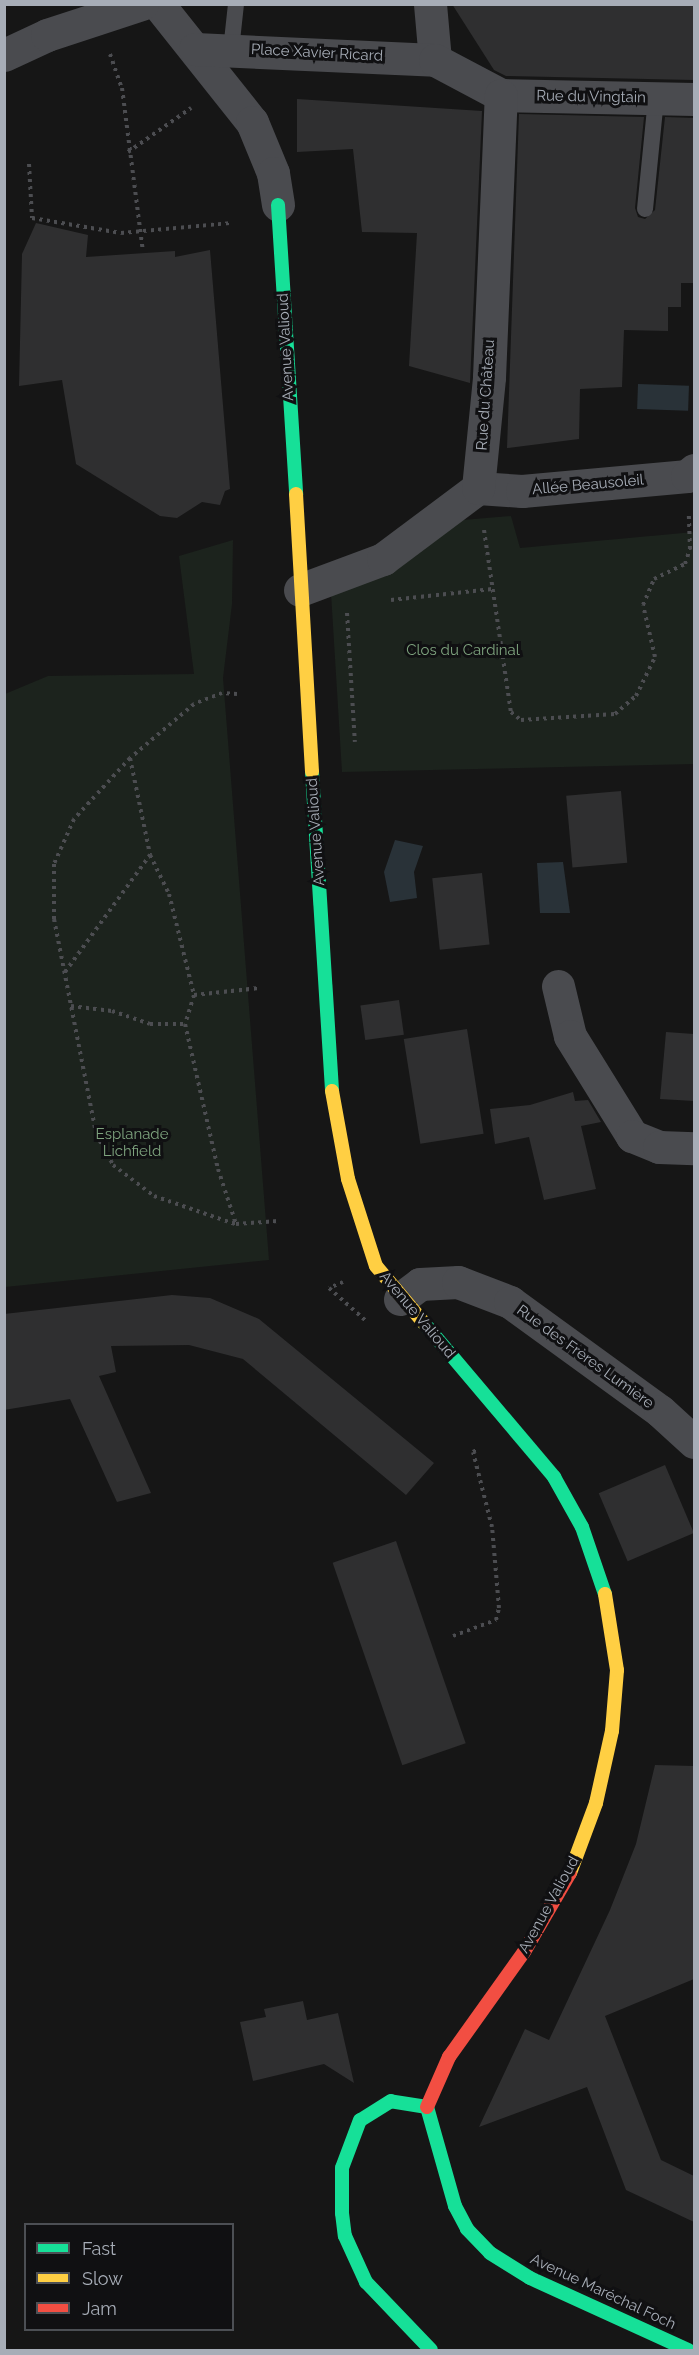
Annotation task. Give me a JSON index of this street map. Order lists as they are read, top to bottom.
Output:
{
  "streets": {
    "main road": ["Avenue Valioud", "Avenue Maréchal Foch"],
    "street": [
      "Place Xavier Ricard",
      "Rue du Vingtain",
      "Rue du Château",
      "Allée Beausoleil",
      "Rue des Frères Lumière"
    ]
  },
  "crossings": [
    ["Place Xavier Ricard", "Rue du Vingtain"],
    ["Place Xavier Ricard", "Avenue Valioud"],
    ["Place Xavier Ricard", "Rue du Château"],
    ["Rue du Vingtain", "Rue du Château"],
    ["Avenue Valioud", "Rue des Frères Lumière"],
    ["Avenue Valioud", "Avenue Maréchal Foch"],
    ["Rue du Château", "Allée Beausoleil"]
  ],
  "parks": ["Clos du Cardinal", "Esplanade Lichfield"],
  "legend": ["Fast", "Slow", "Jam"]
}
